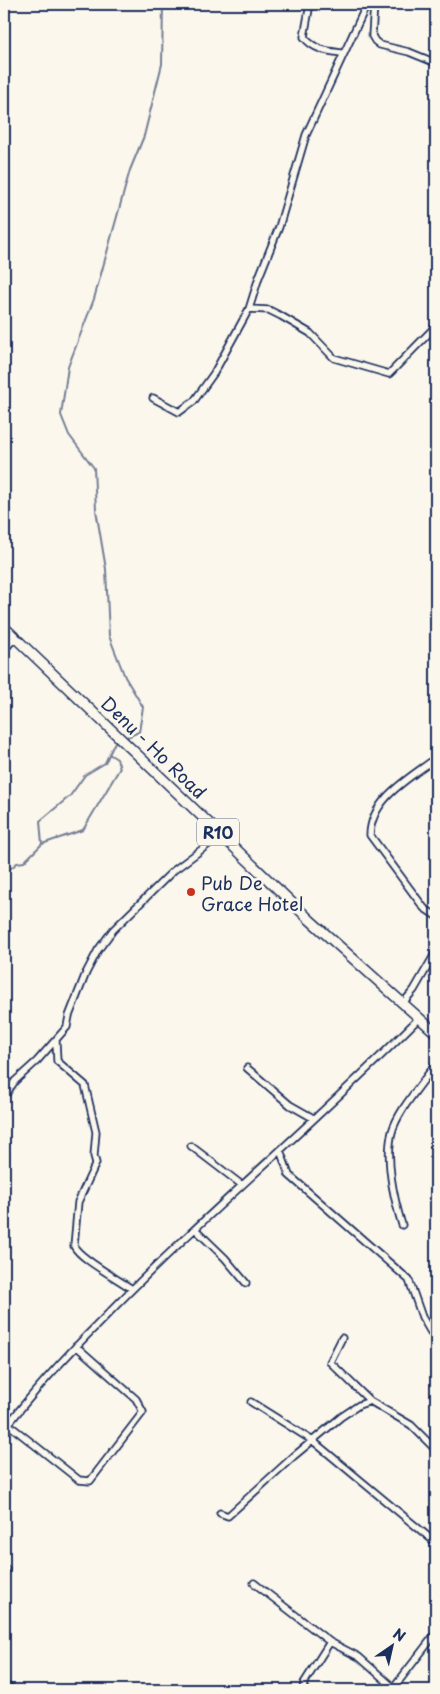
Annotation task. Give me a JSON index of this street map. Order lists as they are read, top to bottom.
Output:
{
  "streets": {
    "main road": ["Denu - Ho Road", "R10"]
  },
  "places": ["Pub De Grace Hotel"],
  "north": "top right"
}
